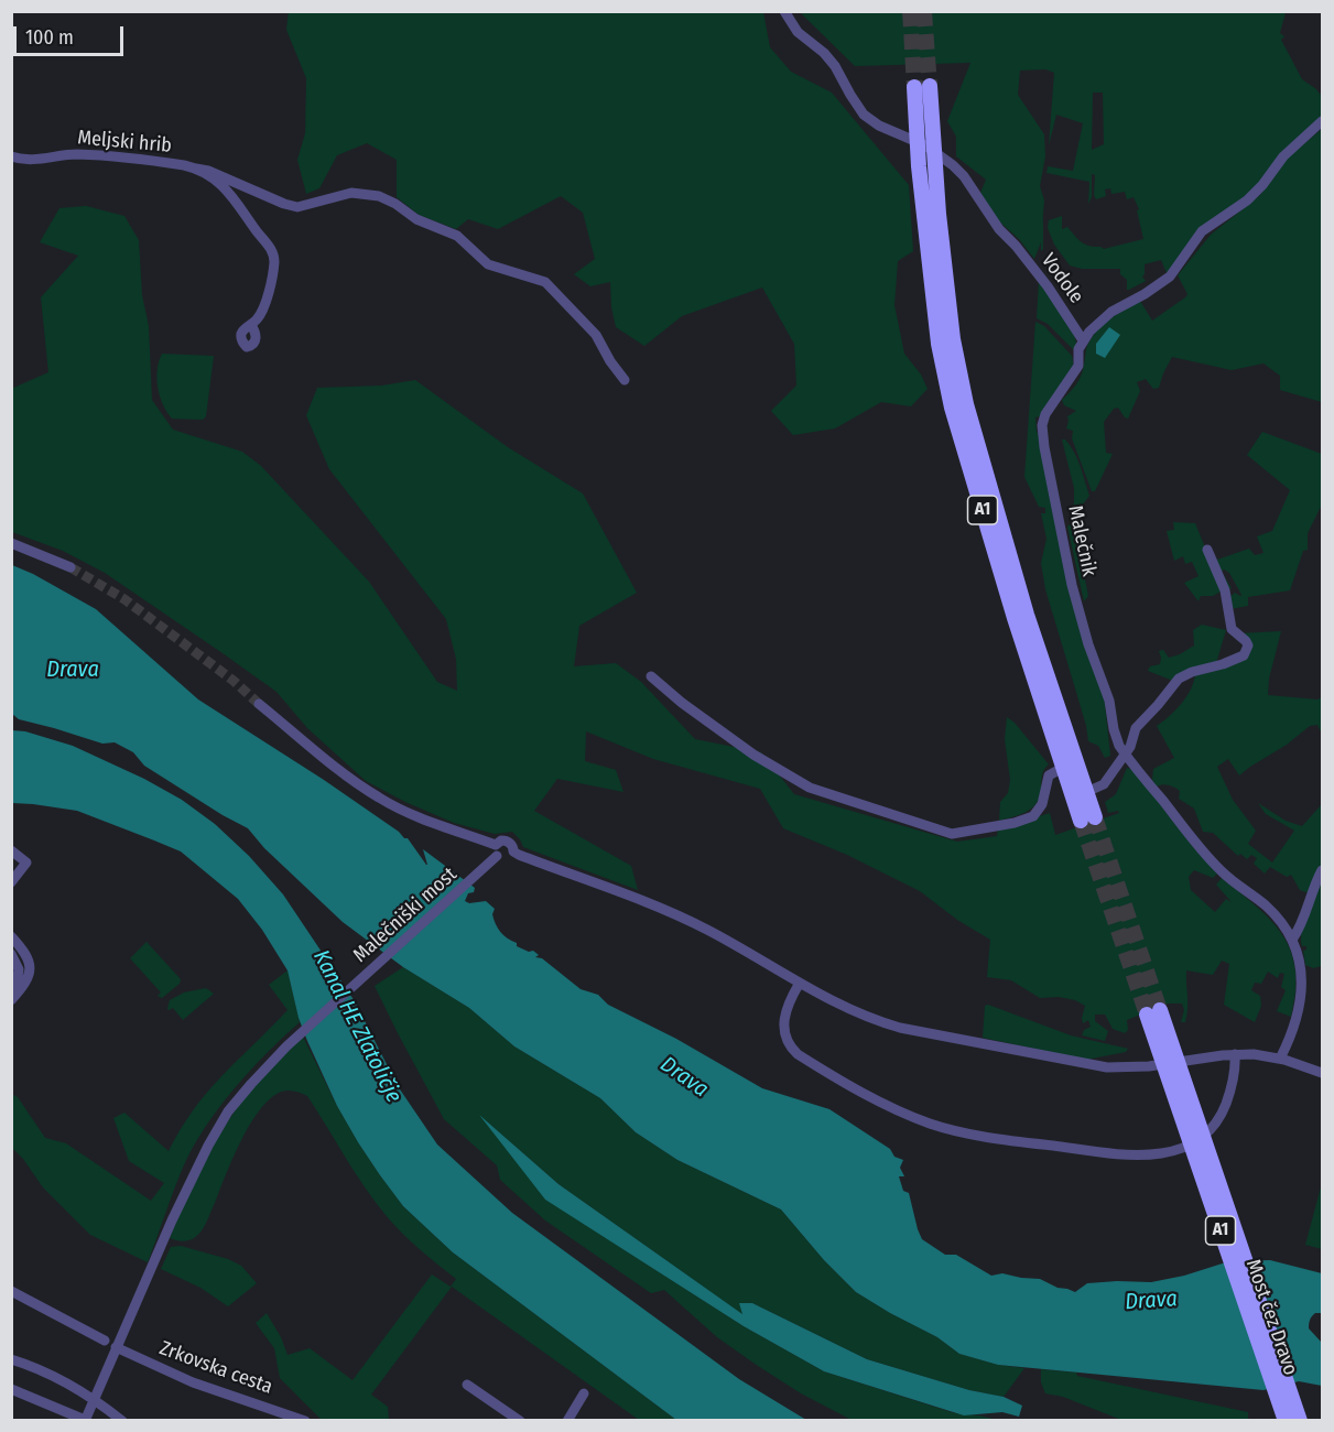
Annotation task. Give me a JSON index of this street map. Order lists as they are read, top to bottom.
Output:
{
  "streets": {
    "highway": ["A1", "Most čez Dravo"],
    "street": [
      "Meljski hrib",
      "Vodole",
      "Malečnik",
      "Malečniški most",
      "Zrkovska cesta"
    ]
  },
  "crossings": [
    ["Vodole", "Malečnik"],
    ["Malečniški most", "Zrkovska cesta"]
  ],
  "water": ["Drava", "Kanal HE Zlatoličje"],
  "scale_bar": "100 m"
}
